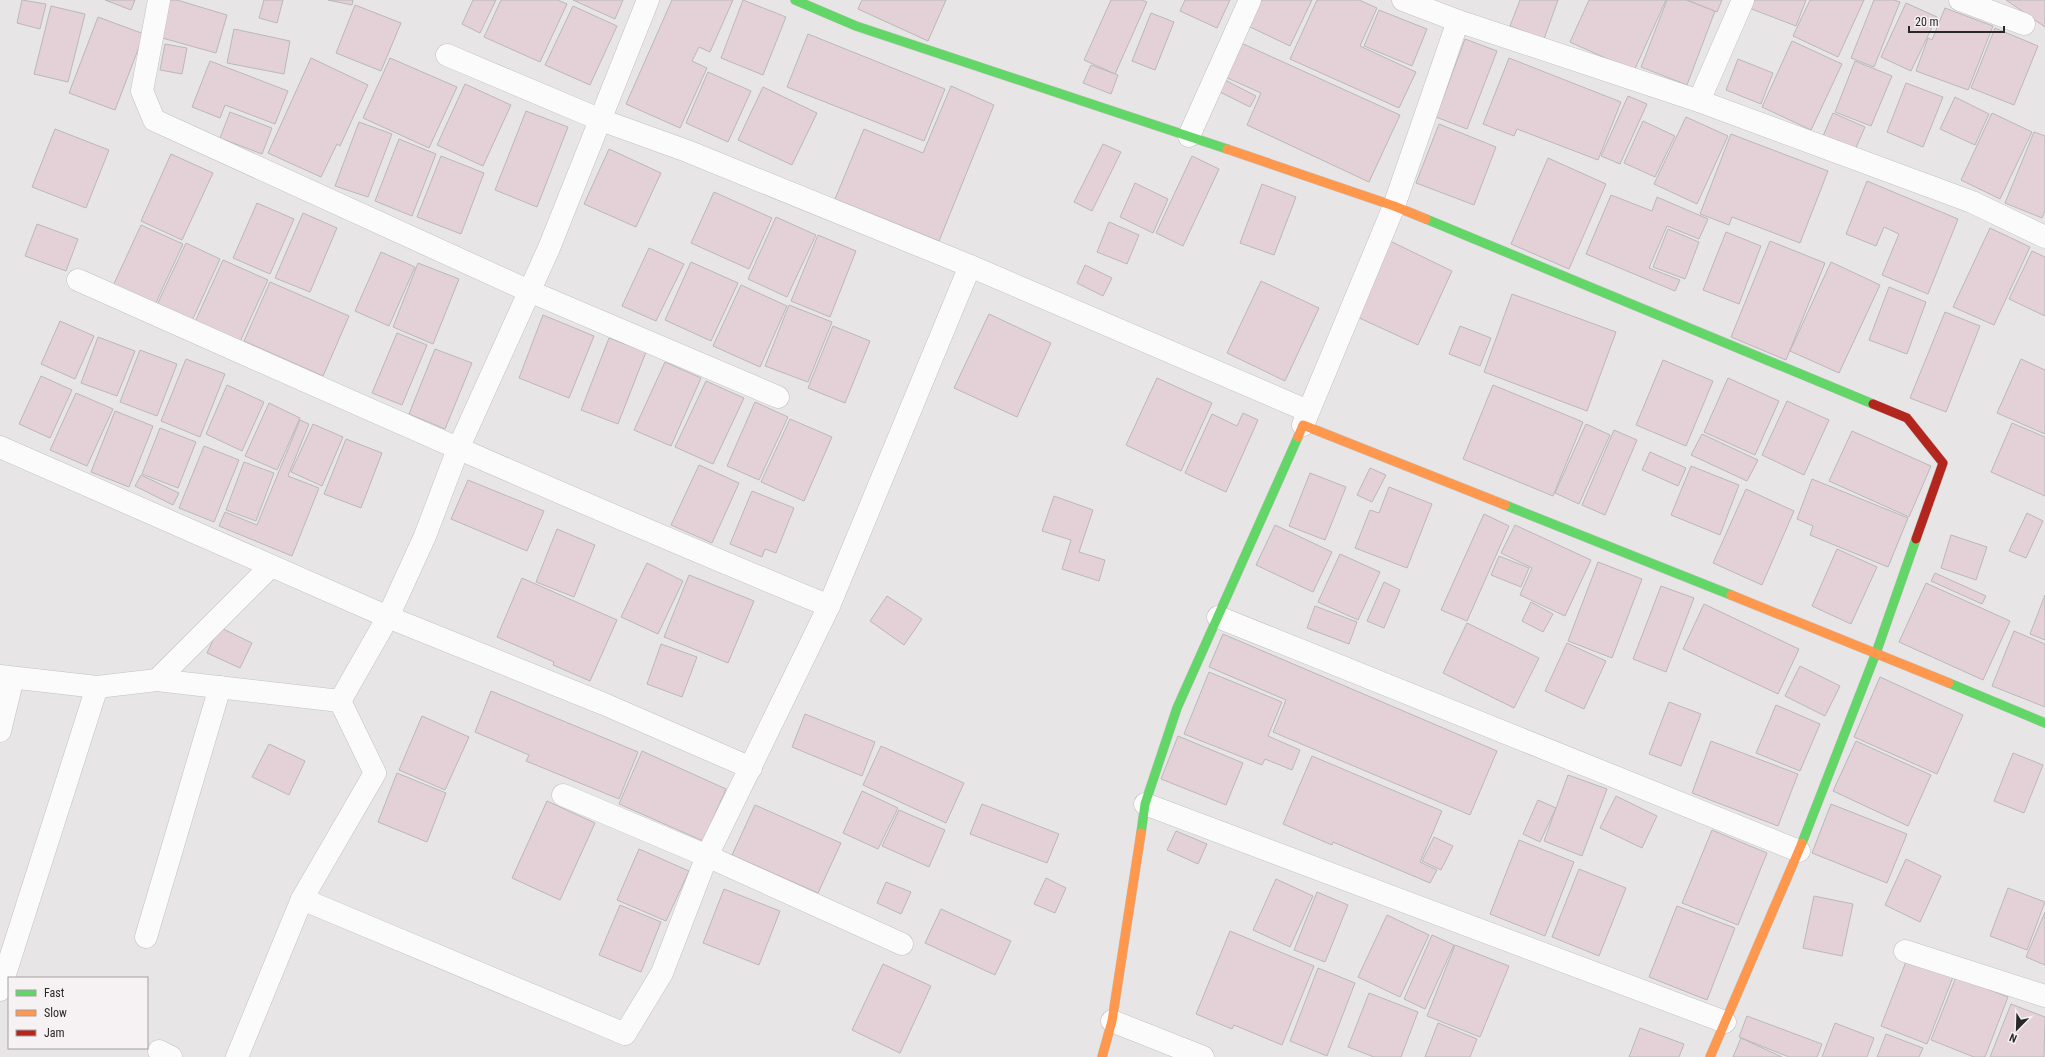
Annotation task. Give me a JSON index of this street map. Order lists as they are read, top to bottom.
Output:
{
  "legend": ["Fast", "Slow", "Jam"],
  "scale_bar": "20 m",
  "north": "bottom left"
}
